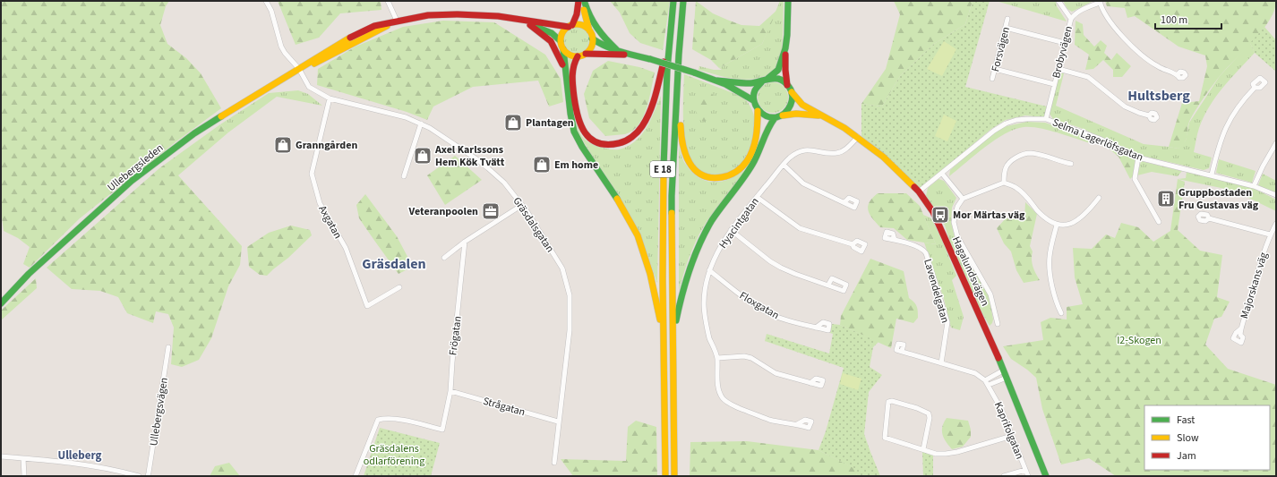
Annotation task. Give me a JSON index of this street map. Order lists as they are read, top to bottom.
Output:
{
  "streets": {
    "main road": ["Ullebergsleden", "E 18", "Hagalundsvägen"],
    "street": [
      "Forsvägen",
      "Brobyvägen",
      "Selma Lagerlöfsgatan",
      "Axgatan",
      "Hyacintgatan",
      "Gräsdalsgatan",
      "Majorskans väg",
      "Lavendelgatan",
      "Floxgatan",
      "Frögatan",
      "Strågatan",
      "Ullebergsvägen",
      "Kaprifolgatan"
    ]
  },
  "crossings": [
    ["Brobyvägen", "Selma Lagerlöfsgatan"],
    ["Selma Lagerlöfsgatan", "Hagalundsvägen"],
    ["Ullebergsleden", "Gräsdalsgatan"],
    ["Axgatan", "Gräsdalsgatan"],
    ["Hyacintgatan", "Hagalundsvägen"],
    ["Hyacintgatan", "Floxgatan"],
    ["Gräsdalsgatan", "Strågatan"],
    ["Lavendelgatan", "Kaprifolgatan"],
    ["Frögatan", "Strågatan"]
  ],
  "districts": ["Hultsberg", "Gräsdalen", "Ulleberg"],
  "parks": ["I2-Skogen", "Gräsdalens odlarförening"],
  "places": {
    "shop": [
      "Plantagen",
      "Granngården",
      "Axel Karlssons Hem Kök Tvätt",
      "Em home"
    ],
    "building": ["Gruppbostaden Fru Gustavas väg"],
    "office": ["Veteranpoolen"],
    "bus stop": ["Mor Märtas väg"]
  },
  "legend": ["Fast", "Slow", "Jam"],
  "scale_bar": "100 m"
}
